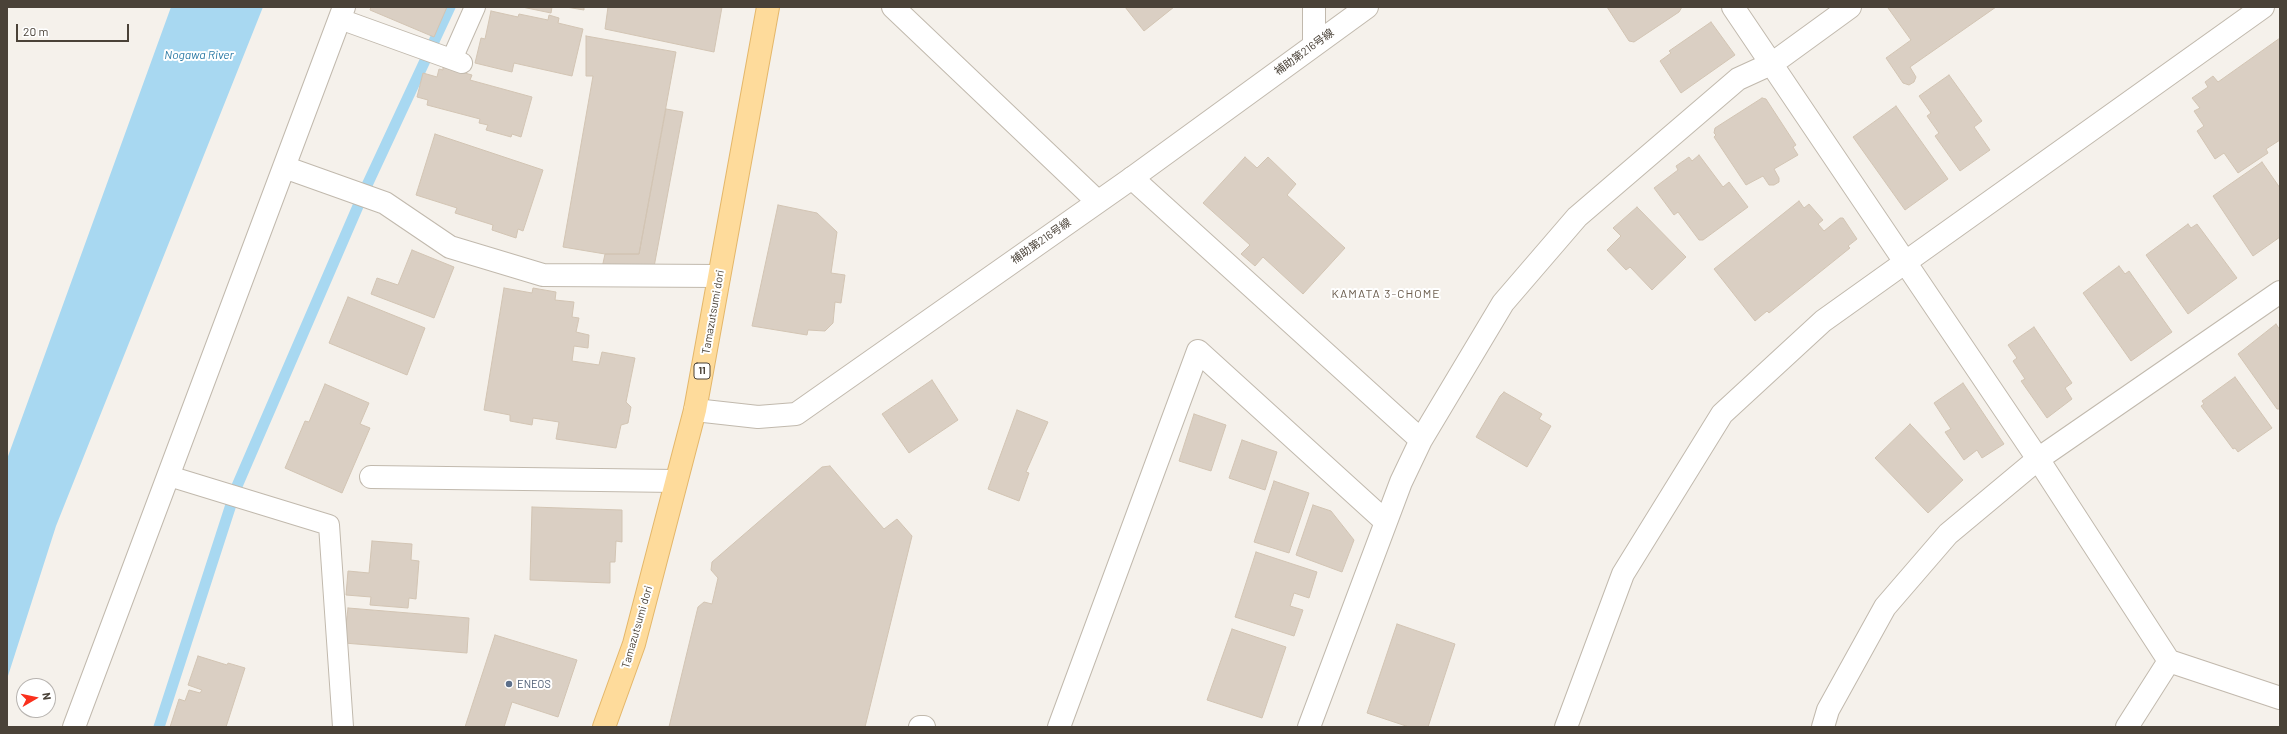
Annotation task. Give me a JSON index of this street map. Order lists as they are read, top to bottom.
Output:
{
  "streets": {
    "main road": ["Tamazutsumi dori", "11"],
    "street": ["補助第216号線"]
  },
  "crossings": [
    ["補助第216号線", "Tamazutsumi dori"]
  ],
  "districts": ["KAMATA 3-CHOME"],
  "water": ["Nogawa River"],
  "places": ["ENEOS"],
  "scale_bar": "20 m",
  "north": "right"
}
